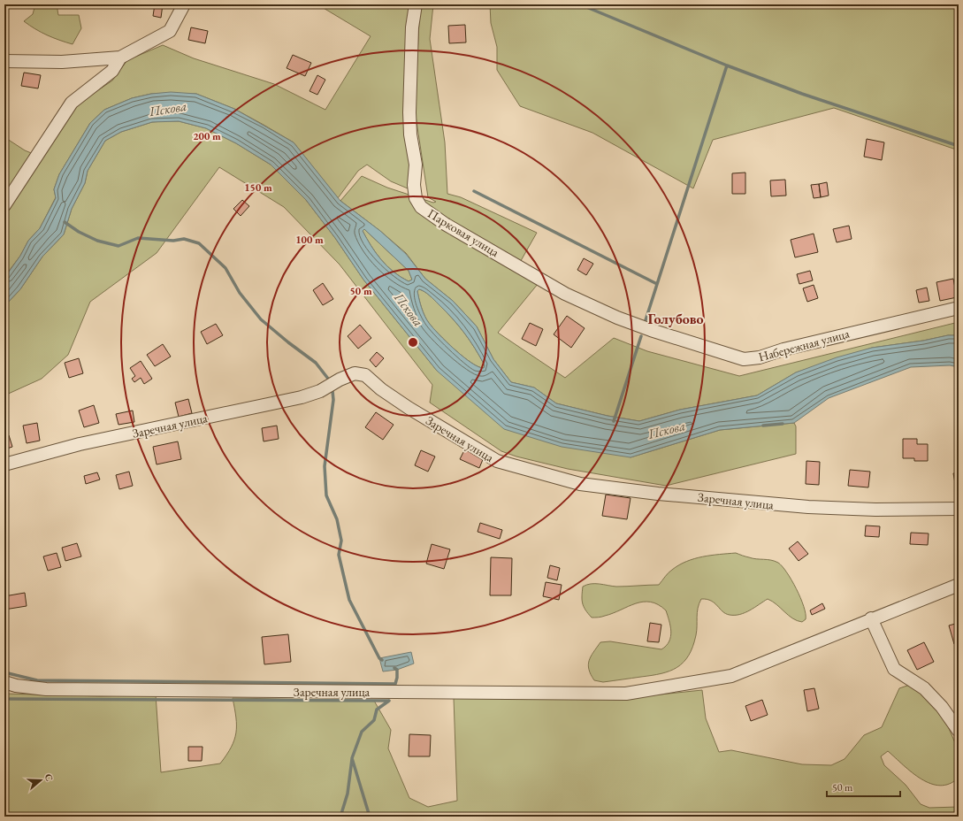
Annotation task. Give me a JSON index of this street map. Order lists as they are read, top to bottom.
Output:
{
  "streets": {
    "street": ["Парковая улица", "Набережная улица", "Заречная улица"]
  },
  "crossings": [
    ["Парковая улица", "Набережная улица"]
  ],
  "districts": ["Голубово"],
  "water": ["Пскова"],
  "scale_bar": "50 m",
  "north": "right",
  "rings": [
    "200 m",
    "150 m",
    "100 m",
    "50 m"
  ]
}
